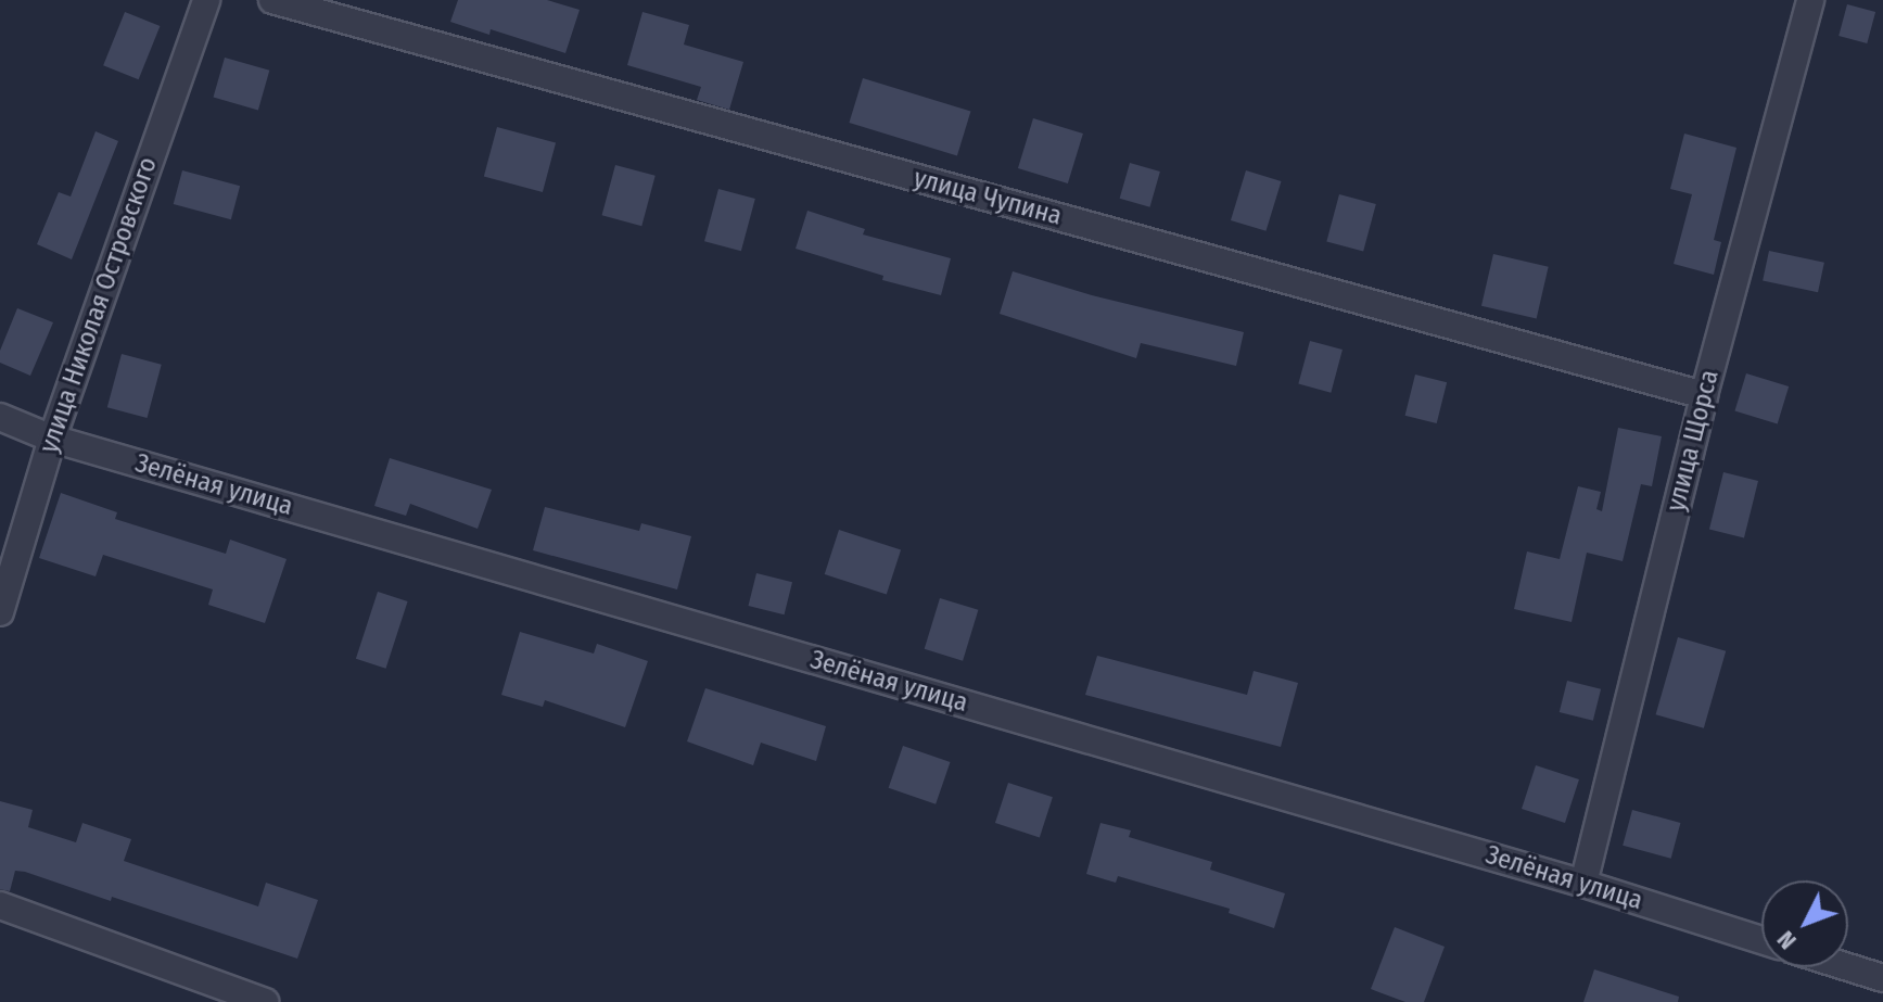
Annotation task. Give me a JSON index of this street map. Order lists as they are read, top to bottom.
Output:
{
  "streets": {
    "street": [
      "улица Чупина",
      "улица Николая Островского",
      "улица Щорса",
      "Зелёная улица"
    ]
  },
  "crossings": [
    ["улица Чупина", "улица Щорса"],
    ["улица Николая Островского", "Зелёная улица"],
    ["улица Щорса", "Зелёная улица"]
  ],
  "north": "bottom left"
}
